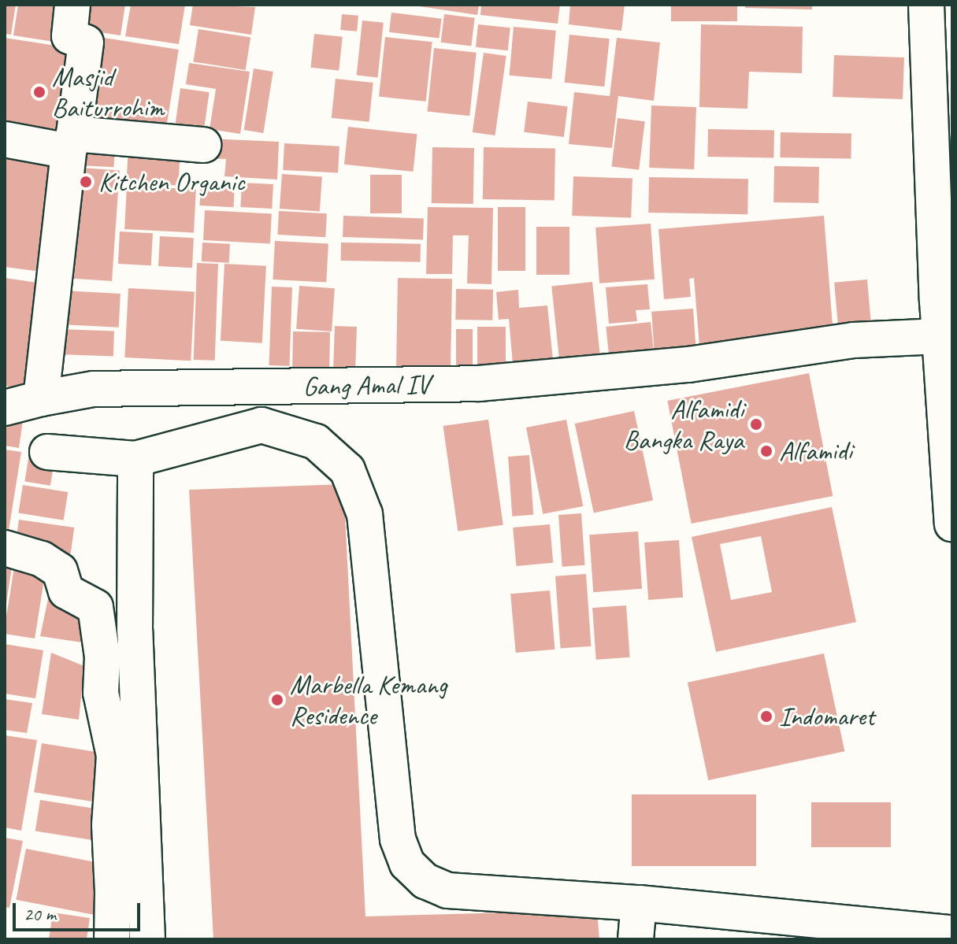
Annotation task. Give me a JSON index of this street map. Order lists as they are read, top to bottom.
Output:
{
  "streets": {
    "street": ["Gang Amal IV"]
  },
  "places": [
    "Masjid Baiturrohim",
    "Kitchen Organic",
    "Alfamidi Bangka Raya",
    "Alfamidi",
    "Marbella Kemang Residence",
    "Indomaret"
  ],
  "scale_bar": "20 m"
}
